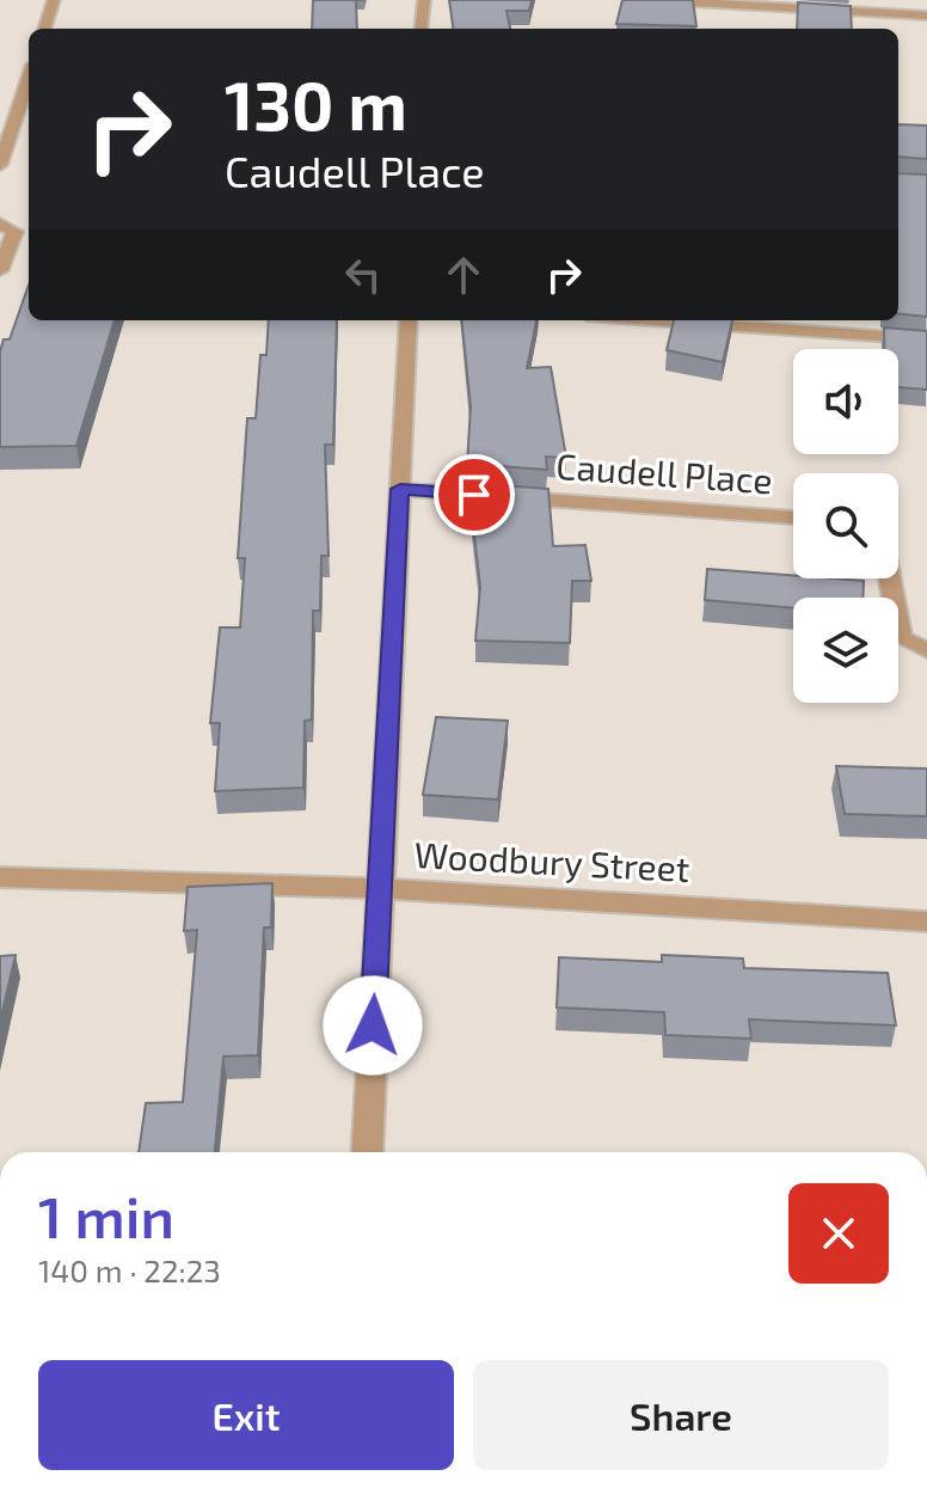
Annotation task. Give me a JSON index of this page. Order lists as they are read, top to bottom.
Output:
{
  "streets": {
    "street": ["Caudell Place", "Woodbury Street"]
  },
  "page": {
    "turn": ["130 m", "Caudell Place"],
    "heading": ["1 min", "140 m · 22:23"],
    "buttons": ["Exit", "Share"]
  }
}
